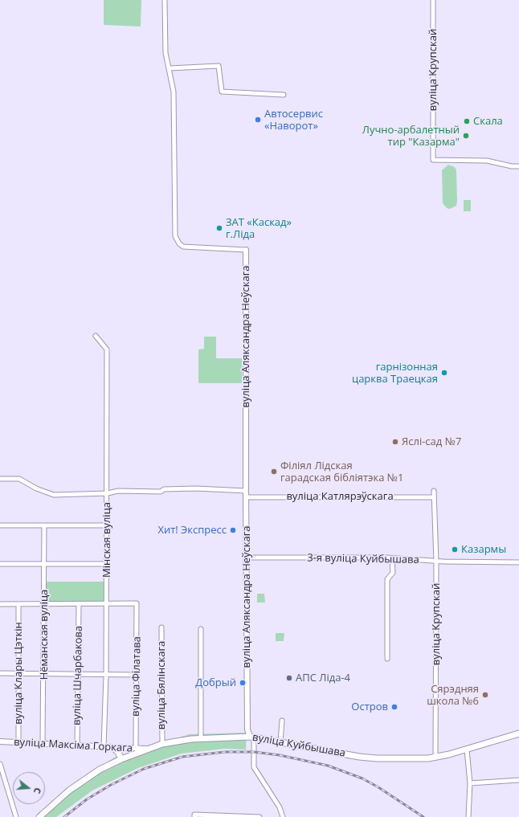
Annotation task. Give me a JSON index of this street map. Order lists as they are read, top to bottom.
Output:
{
  "streets": {
    "main road": ["вуліца Куйбышава"],
    "street": [
      "вуліца Крупскай",
      "вуліца Аляксандра Неўскага",
      "вуліца Катлярэўскага",
      "Мінская вуліца",
      "3-я вуліца Куйбышава",
      "Нёманская вуліца",
      "вуліца Клары Цэткін",
      "вуліца Шчарбакова",
      "вуліца Філатава",
      "вуліца Бялінскага",
      "вуліца Максіма Горкага"
    ]
  },
  "crossings": [
    ["вуліца Крупскай", "вуліца Катлярэўскага"],
    ["вуліца Крупскай", "3-я вуліца Куйбышава"],
    ["вуліца Крупскай", "вуліца Куйбышава"],
    ["вуліца Аляксандра Неўскага", "вуліца Катлярэўскага"],
    ["вуліца Аляксандра Неўскага", "3-я вуліца Куйбышава"],
    ["вуліца Аляксандра Неўскага", "вуліца Куйбышава"],
    ["Мінская вуліца", "вуліца Філатава"],
    ["Мінская вуліца", "вуліца Максіма Горкага"],
    ["Нёманская вуліца", "вуліца Максіма Горкага"],
    ["вуліца Клары Цэткін", "вуліца Максіма Горкага"],
    ["вуліца Шчарбакова", "вуліца Максіма Горкага"],
    ["вуліца Філатава", "вуліца Максіма Горкага"],
    ["вуліца Бялінскага", "вуліца Куйбышава"],
    ["вуліца Максіма Горкага", "вуліца Куйбышава"]
  ],
  "places": [
    "Автосервис «Наворот»",
    "Скала",
    "Лучно-арбалетный тир \"Казарма\"",
    "ЗАТ «Каскад» г.Ліда",
    "гарнізонная царква Траецкая",
    "Яслі-сад №7",
    "Філіял Лідская гарадская бібліятэка №1",
    "Хит! Экспресс",
    "Казармы",
    "АПС Ліда-4",
    "Добрый",
    "Сярэдняя школа №6",
    "Остров"
  ],
  "north": "right"
}
